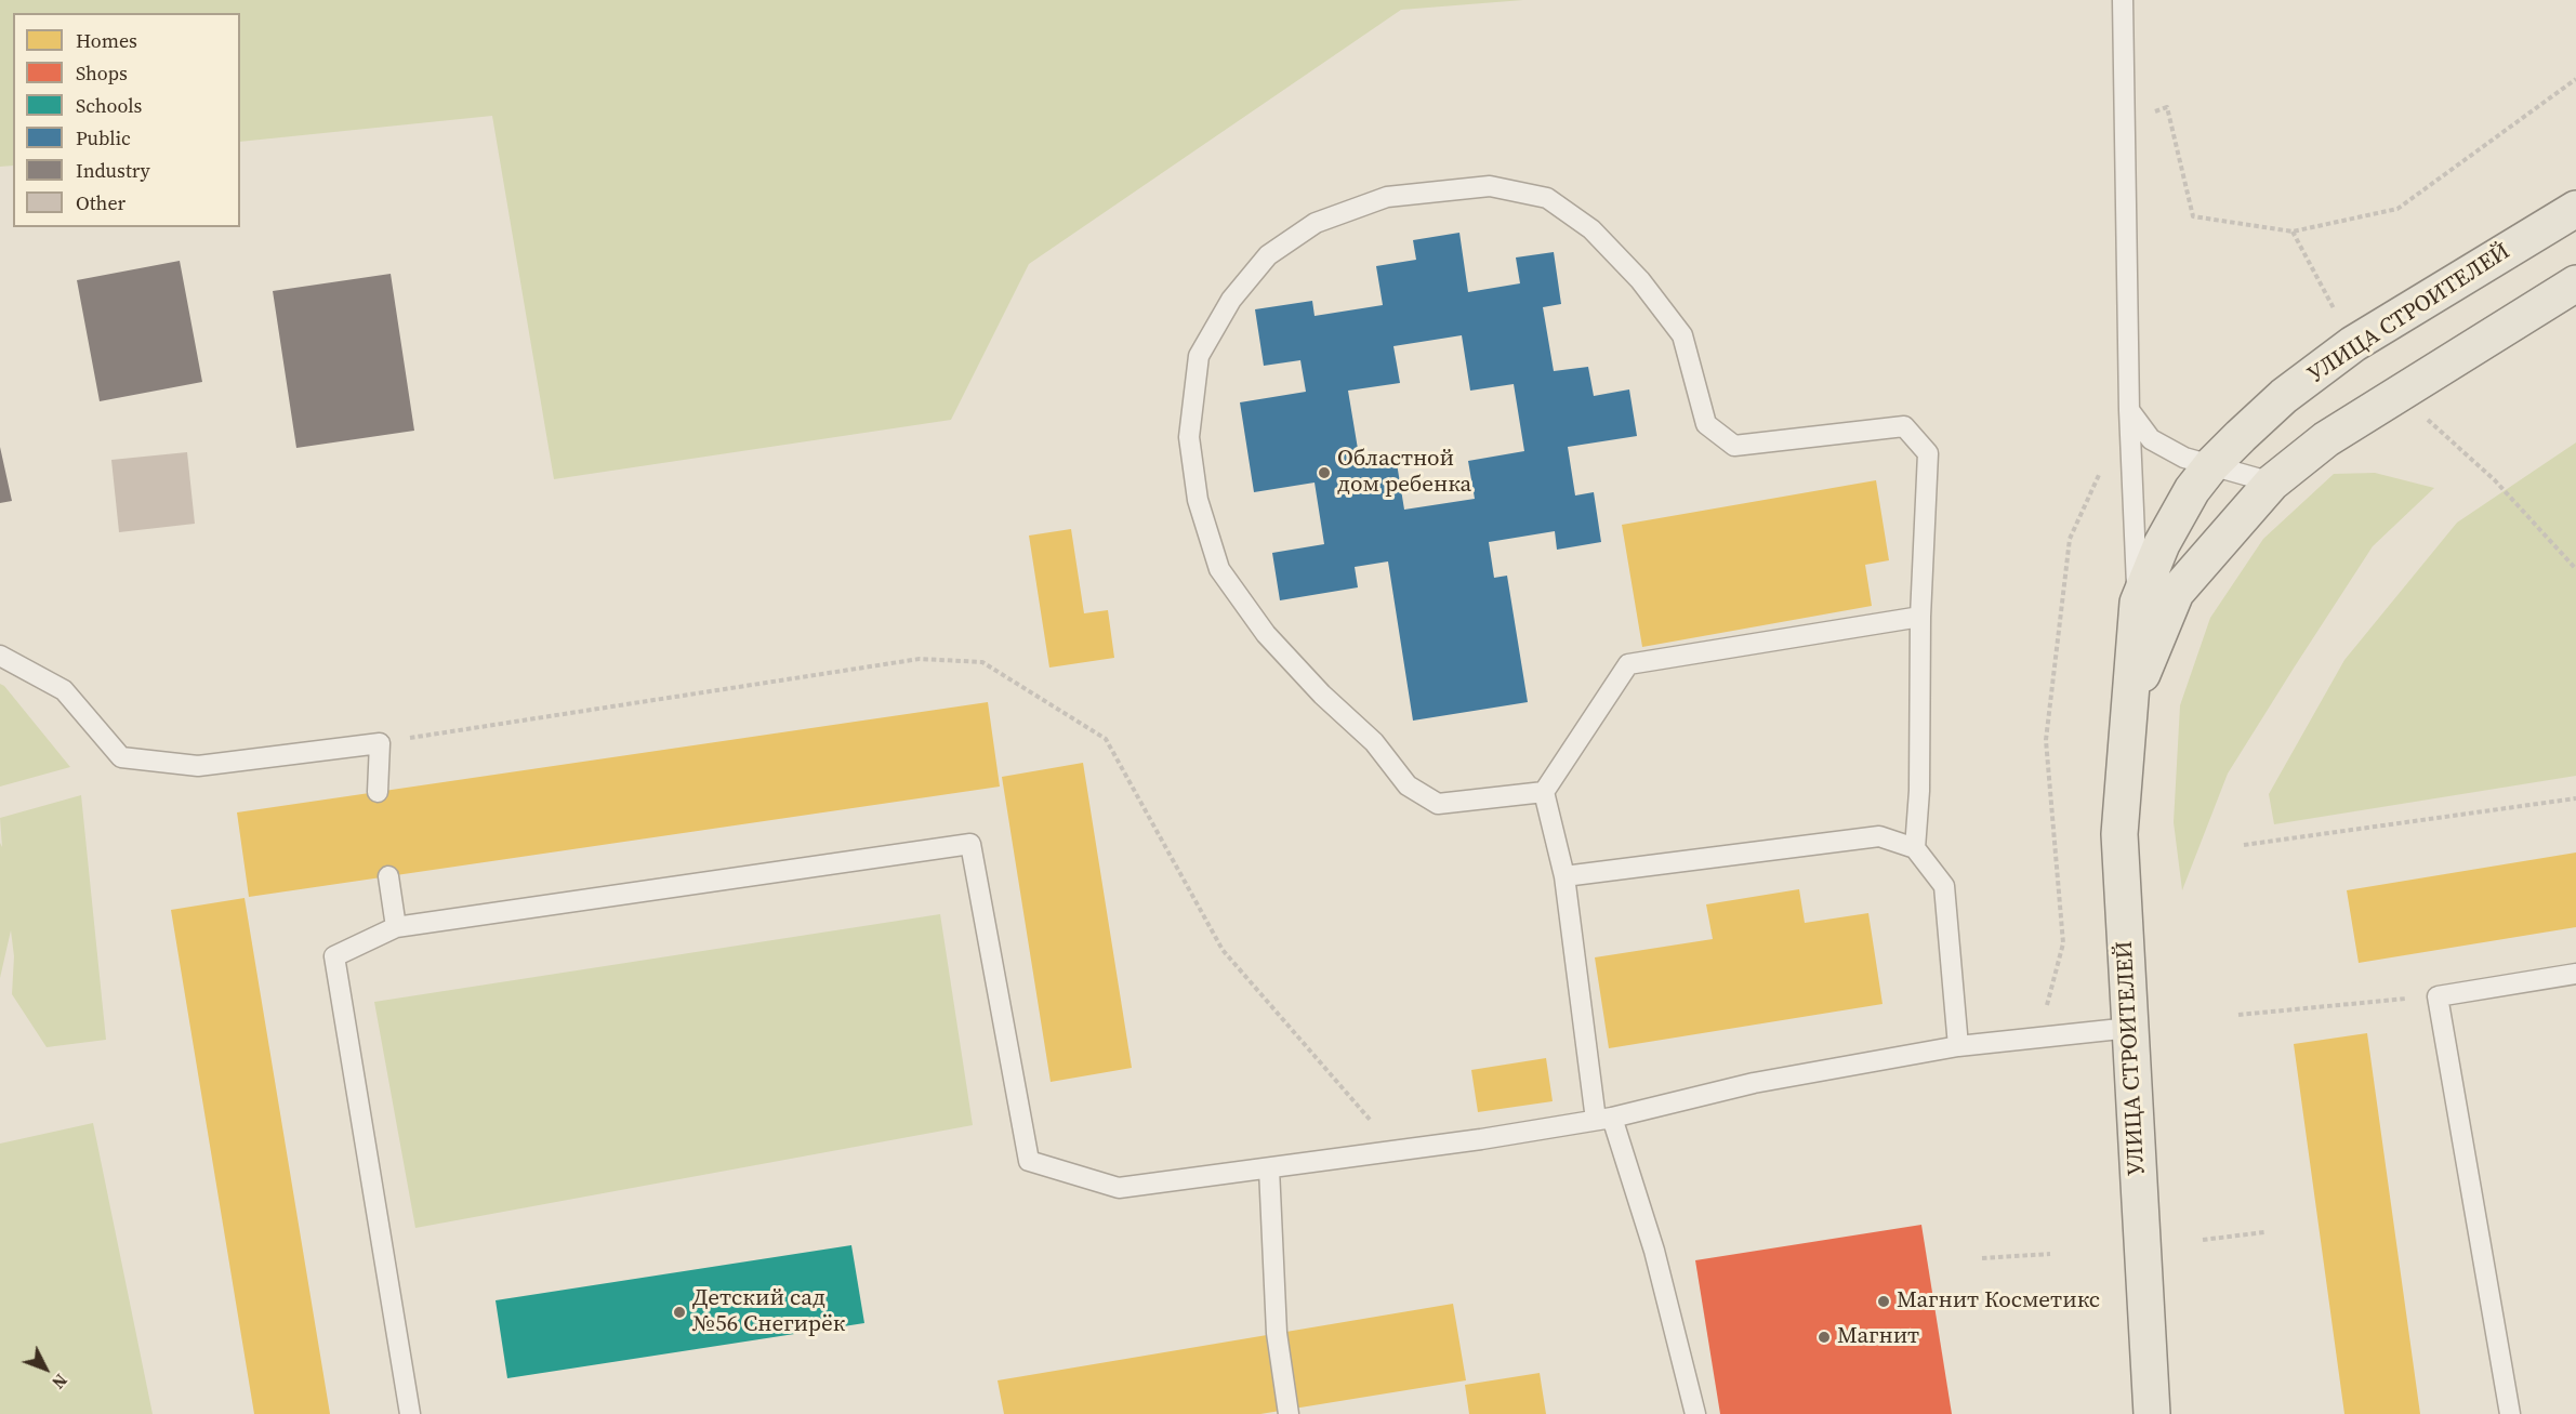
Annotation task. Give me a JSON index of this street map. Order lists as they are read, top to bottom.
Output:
{
  "streets": {
    "main road": ["УЛИЦА СТРОИТЕЛЕЙ"]
  },
  "places": [
    "Областной дом ребенка",
    "Магнит Косметикс",
    "Детский сад №56 Снегирёк",
    "Магнит"
  ],
  "legend": [
    "Homes",
    "Shops",
    "Schools",
    "Public",
    "Industry",
    "Other"
  ],
  "north": "bottom right"
}
